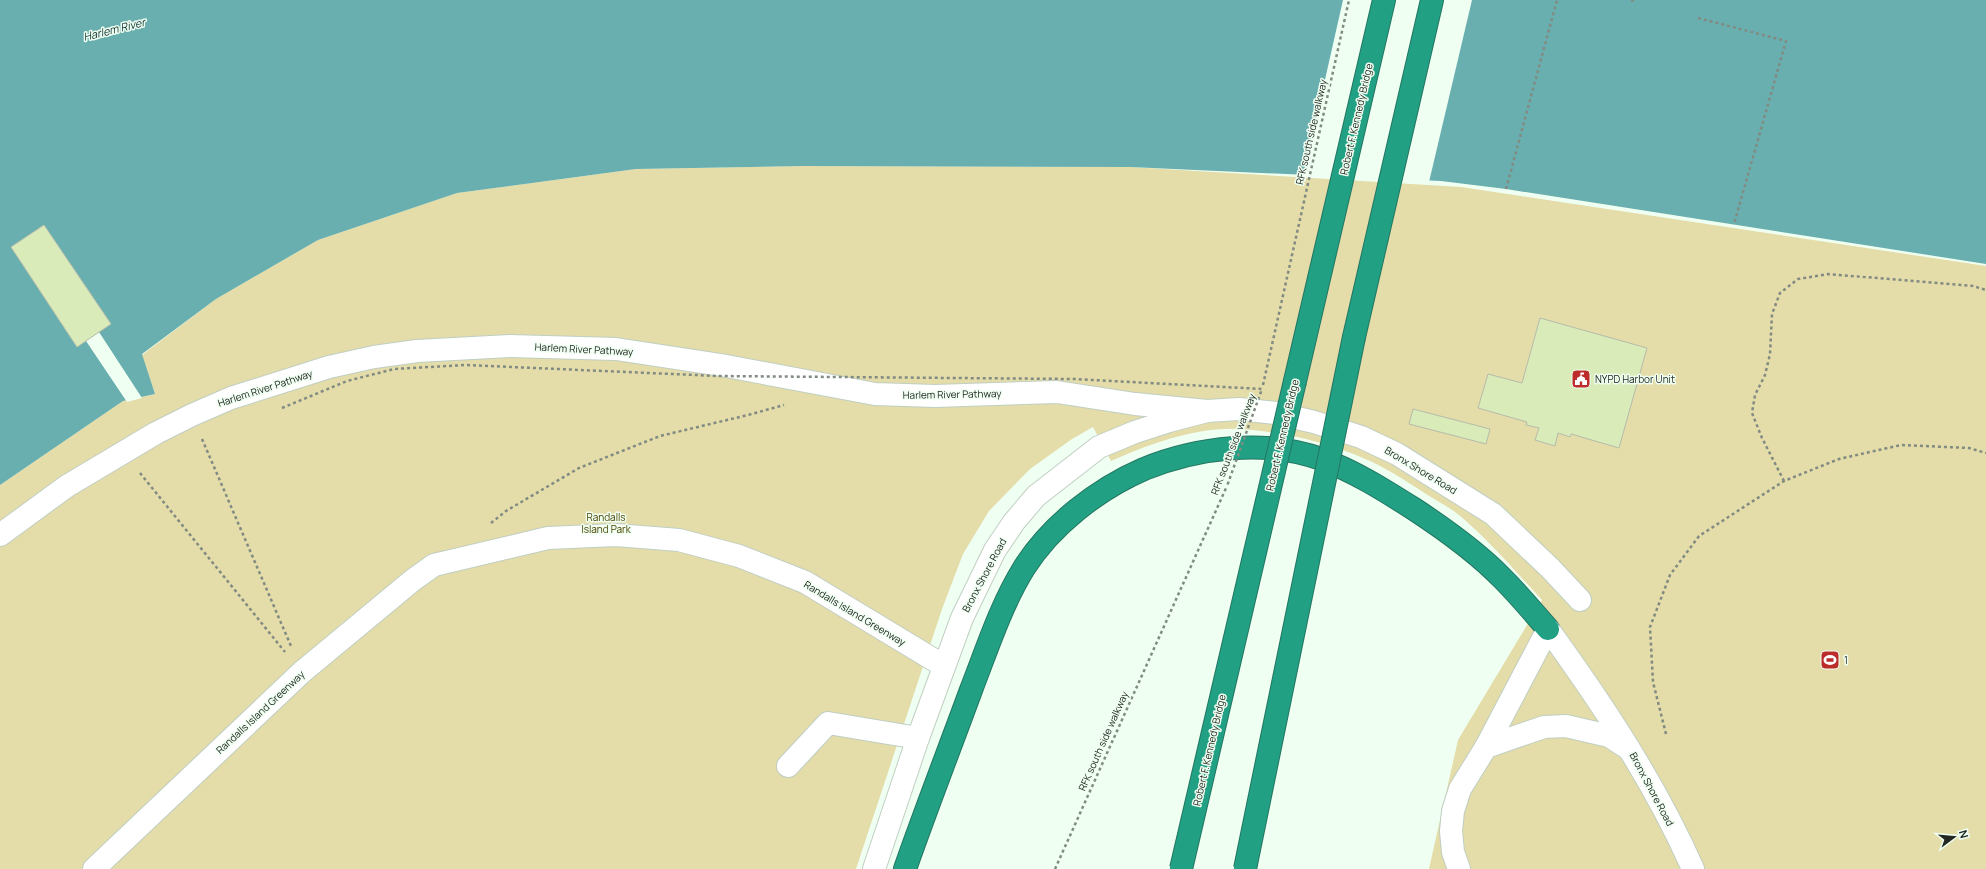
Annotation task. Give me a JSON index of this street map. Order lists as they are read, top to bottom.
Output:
{
  "streets": {
    "highway": ["Robert F. Kennedy Bridge"],
    "street": ["Harlem River Pathway", "Bronx Shore Road", "Randalls Island Greenway"],
    "path": ["RFK south side walkway"]
  },
  "crossings": [
    ["Harlem River Pathway", "Bronx Shore Road"],
    ["Bronx Shore Road", "Randalls Island Greenway"]
  ],
  "water": ["Harlem River"],
  "parks": ["Randalls Island Park"],
  "places": {
    "public building": ["NYPD Harbor Unit"],
    "sports": ["1"]
  },
  "north": "right"
}
